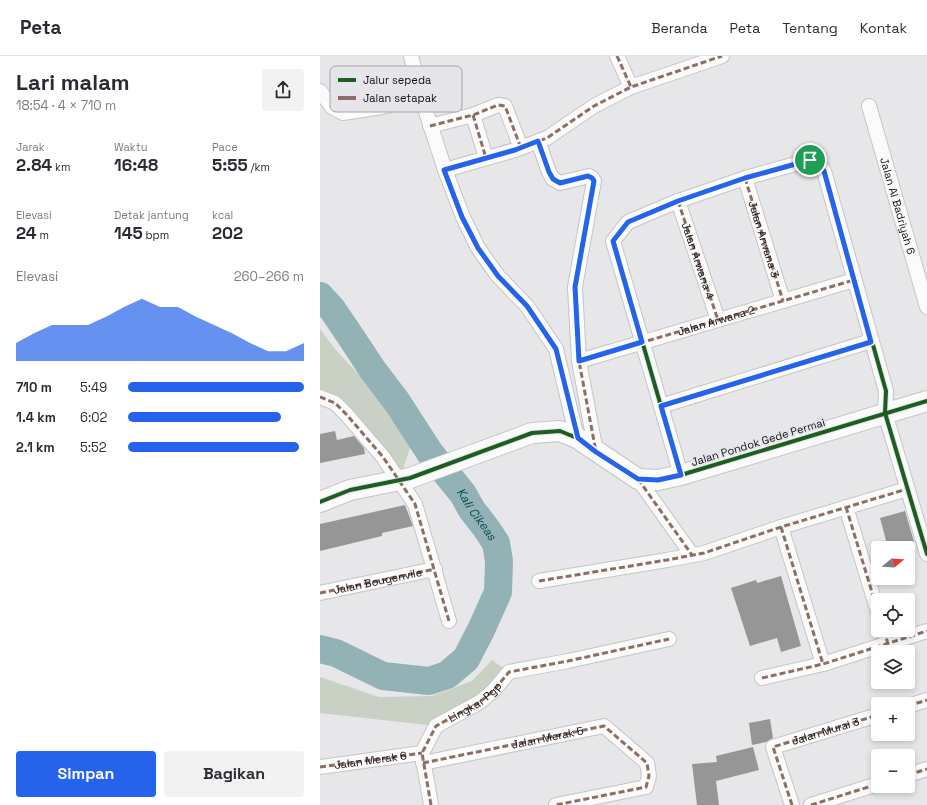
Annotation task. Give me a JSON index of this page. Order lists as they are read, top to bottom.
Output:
{
  "streets": {
    "street": [
      "Jalan Al Badriyah 6",
      "Jalan Arwana 3",
      "Jalan Arwana 4",
      "Jalan Arwana 2",
      "Jalan Pondok Gede Permai",
      "Jalan Bougenvile",
      "Lingkar Pgp",
      "Jalan Murai 3",
      "Jalan Merak 5",
      "Jalan Merak 6"
    ]
  },
  "crossings": [
    ["Jalan Arwana 3", "Jalan Arwana 2"],
    ["Jalan Arwana 4", "Jalan Arwana 2"],
    ["Jalan Pondok Gede Permai", "Jalan Bougenvile"],
    ["Lingkar Pgp", "Jalan Merak 5"],
    ["Lingkar Pgp", "Jalan Merak 6"],
    ["Jalan Merak 5", "Jalan Merak 6"]
  ],
  "water": ["Kali Cikeas"],
  "legend": ["Jalur sepeda", "Jalan setapak"],
  "north": "right",
  "page": {
    "header": "Peta",
    "nav": [
      "Beranda",
      "Peta",
      "Tentang",
      "Kontak"
    ],
    "heading": ["Lari malam", "18:54 · 4 × 710 m"],
    "stats": [
      ["Jarak", "2.84 km"],
      ["Waktu", "16:48"],
      ["Pace", "5:55 /km"],
      ["Elevasi", "24 m"],
      ["Detak jantung", "145 bpm"],
      ["kcal", "202"]
    ],
    "chart": ["Elevasi", "260–266 m"],
    "list": [
      {
        "name": "710 m",
        "note": "5:49"
      },
      {
        "name": "1.4 km",
        "note": "6:02"
      },
      {
        "name": "2.1 km",
        "note": "5:52"
      }
    ],
    "map_buttons": ["+", "−"],
    "buttons": ["Simpan", "Bagikan"]
  }
}
